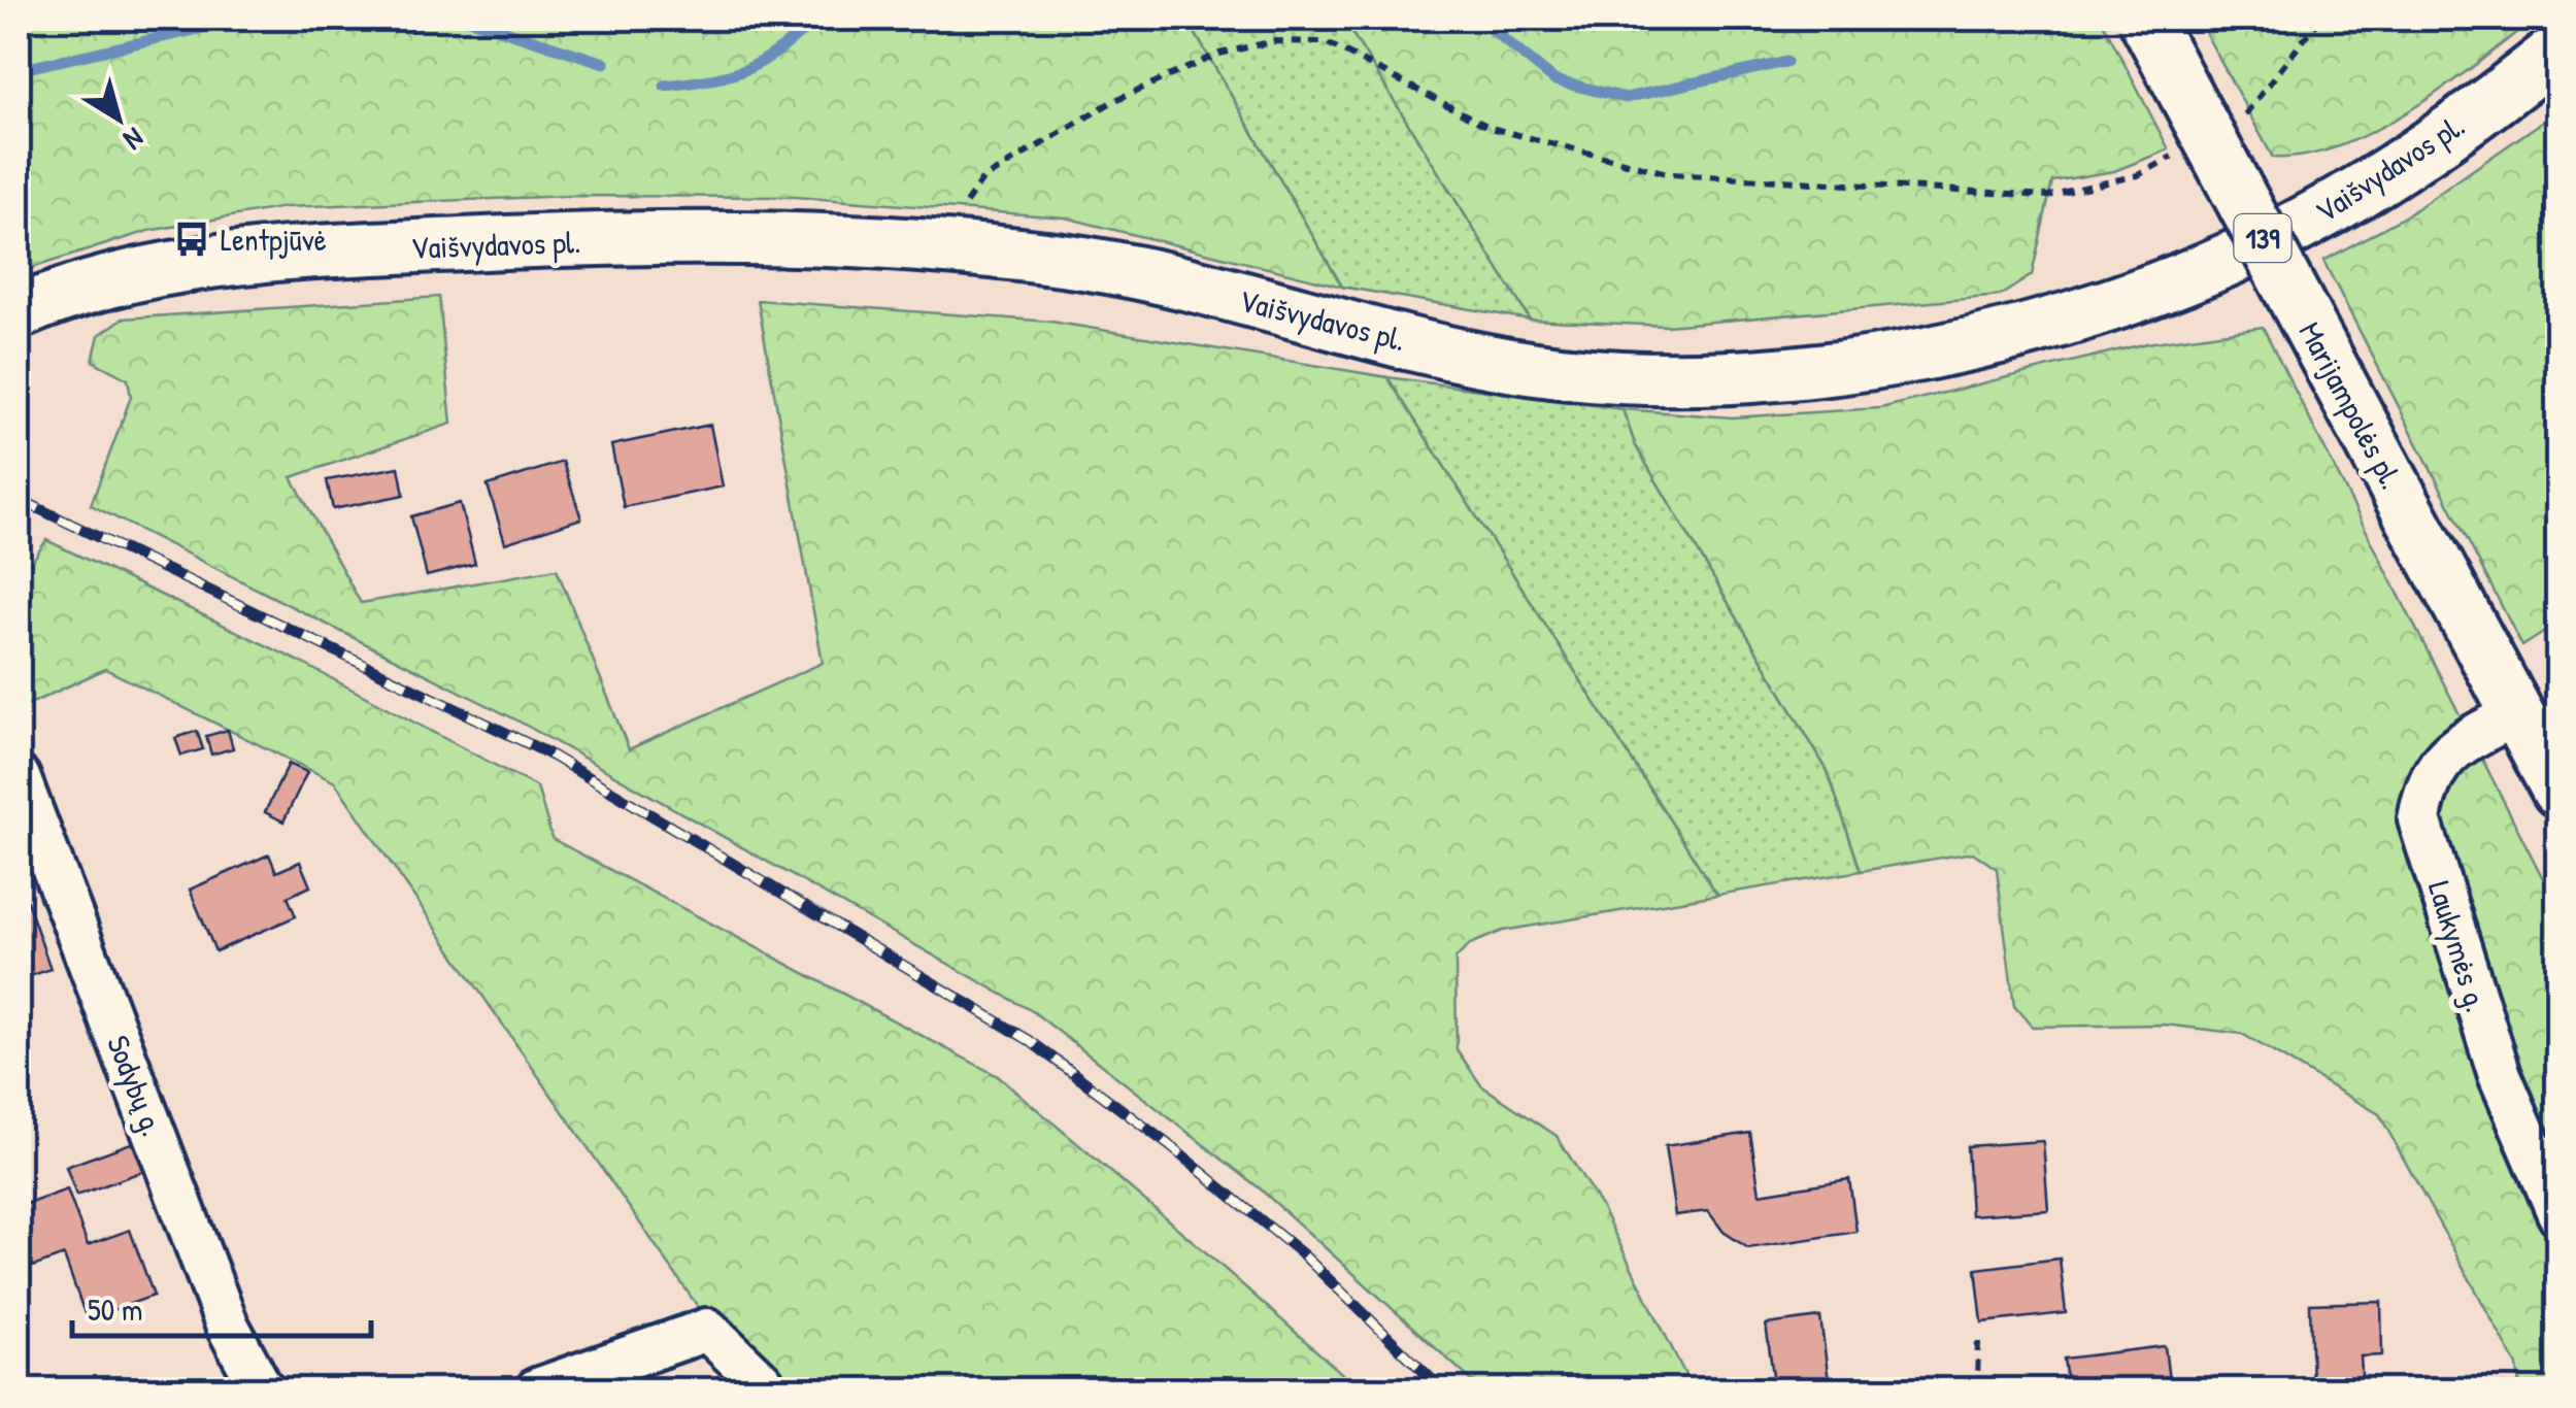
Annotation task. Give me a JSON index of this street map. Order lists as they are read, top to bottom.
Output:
{
  "streets": {
    "main road": ["Vaišvydavos pl.", "139", "Marijampolės pl."],
    "street": ["Laukymės g.", "Sodybų g."]
  },
  "crossings": [
    ["Marijampolės pl.", "Laukymės g."]
  ],
  "places": {
    "bus stop": ["Lentpjūvė"]
  },
  "scale_bar": "50 m",
  "north": "bottom right"
}
